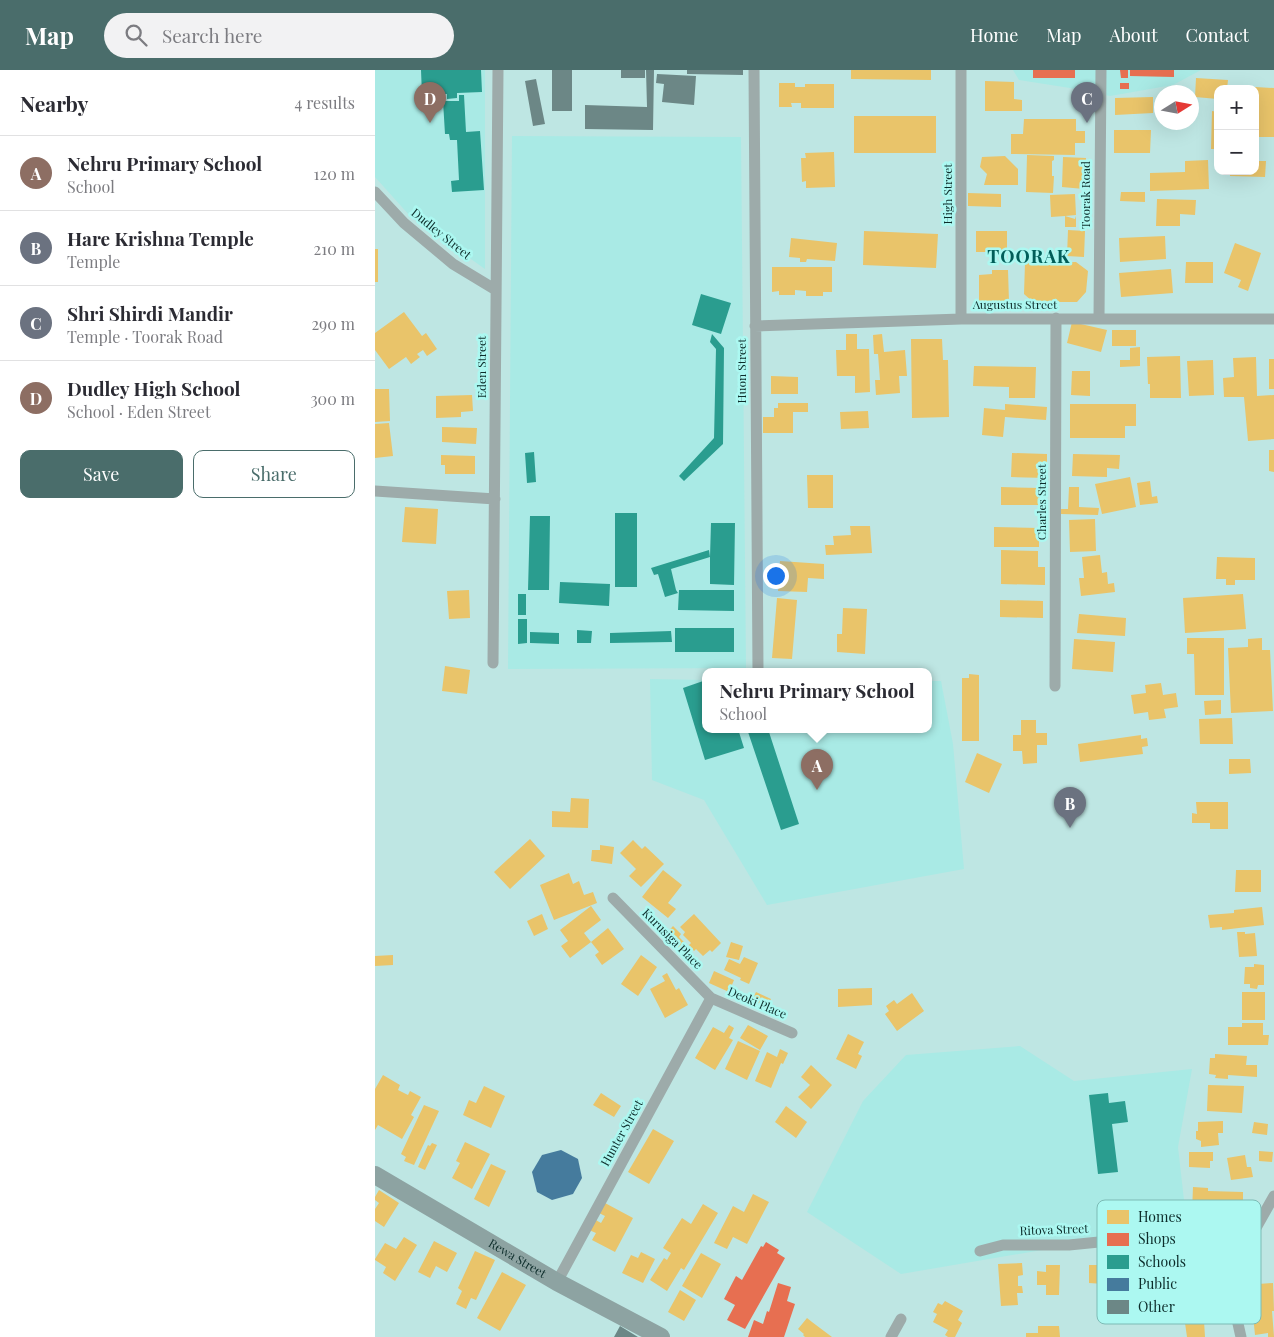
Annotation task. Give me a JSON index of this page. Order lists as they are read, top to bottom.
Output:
{
  "streets": {
    "main road": ["Rewa Street"],
    "street": [
      "High Street",
      "Toorak Road",
      "Dudley Street",
      "Augustus Street",
      "Eden Street",
      "Huon Street",
      "Charles Street",
      "Kurusiga Place",
      "Deoki Place",
      "Hunter Street",
      "Ritova Street"
    ]
  },
  "crossings": [
    ["High Street", "Augustus Street"],
    ["Toorak Road", "Augustus Street"],
    ["Dudley Street", "Eden Street"],
    ["Augustus Street", "Huon Street"],
    ["Augustus Street", "Charles Street"],
    ["Kurusiga Place", "Deoki Place"],
    ["Kurusiga Place", "Hunter Street"],
    ["Deoki Place", "Hunter Street"],
    ["Hunter Street", "Rewa Street"]
  ],
  "districts": ["TOORAK"],
  "legend": [
    "Homes",
    "Shops",
    "Schools",
    "Public",
    "Other"
  ],
  "north": "right",
  "page": {
    "header": "Map",
    "search": "Search here",
    "nav": [
      "Home",
      "Map",
      "About",
      "Contact"
    ],
    "heading": ["Nearby", "4 results"],
    "pins": [
      "C",
      "D",
      "A",
      "B"
    ],
    "map_buttons": ["+", "−"],
    "list": [
      {
        "mark": "A",
        "name": "Nehru Primary School",
        "note": "School",
        "value": "120 m"
      },
      {
        "mark": "B",
        "name": "Hare Krishna Temple",
        "note": "Temple",
        "value": "210 m"
      },
      {
        "mark": "C",
        "name": "Shri Shirdi Mandir",
        "note": "Temple · Toorak Road",
        "value": "290 m"
      },
      {
        "mark": "D",
        "name": "Dudley High School",
        "note": "School · Eden Street",
        "value": "300 m"
      }
    ],
    "buttons": ["Save", "Share"],
    "popup": ["Nehru Primary School", "School"]
  }
}
